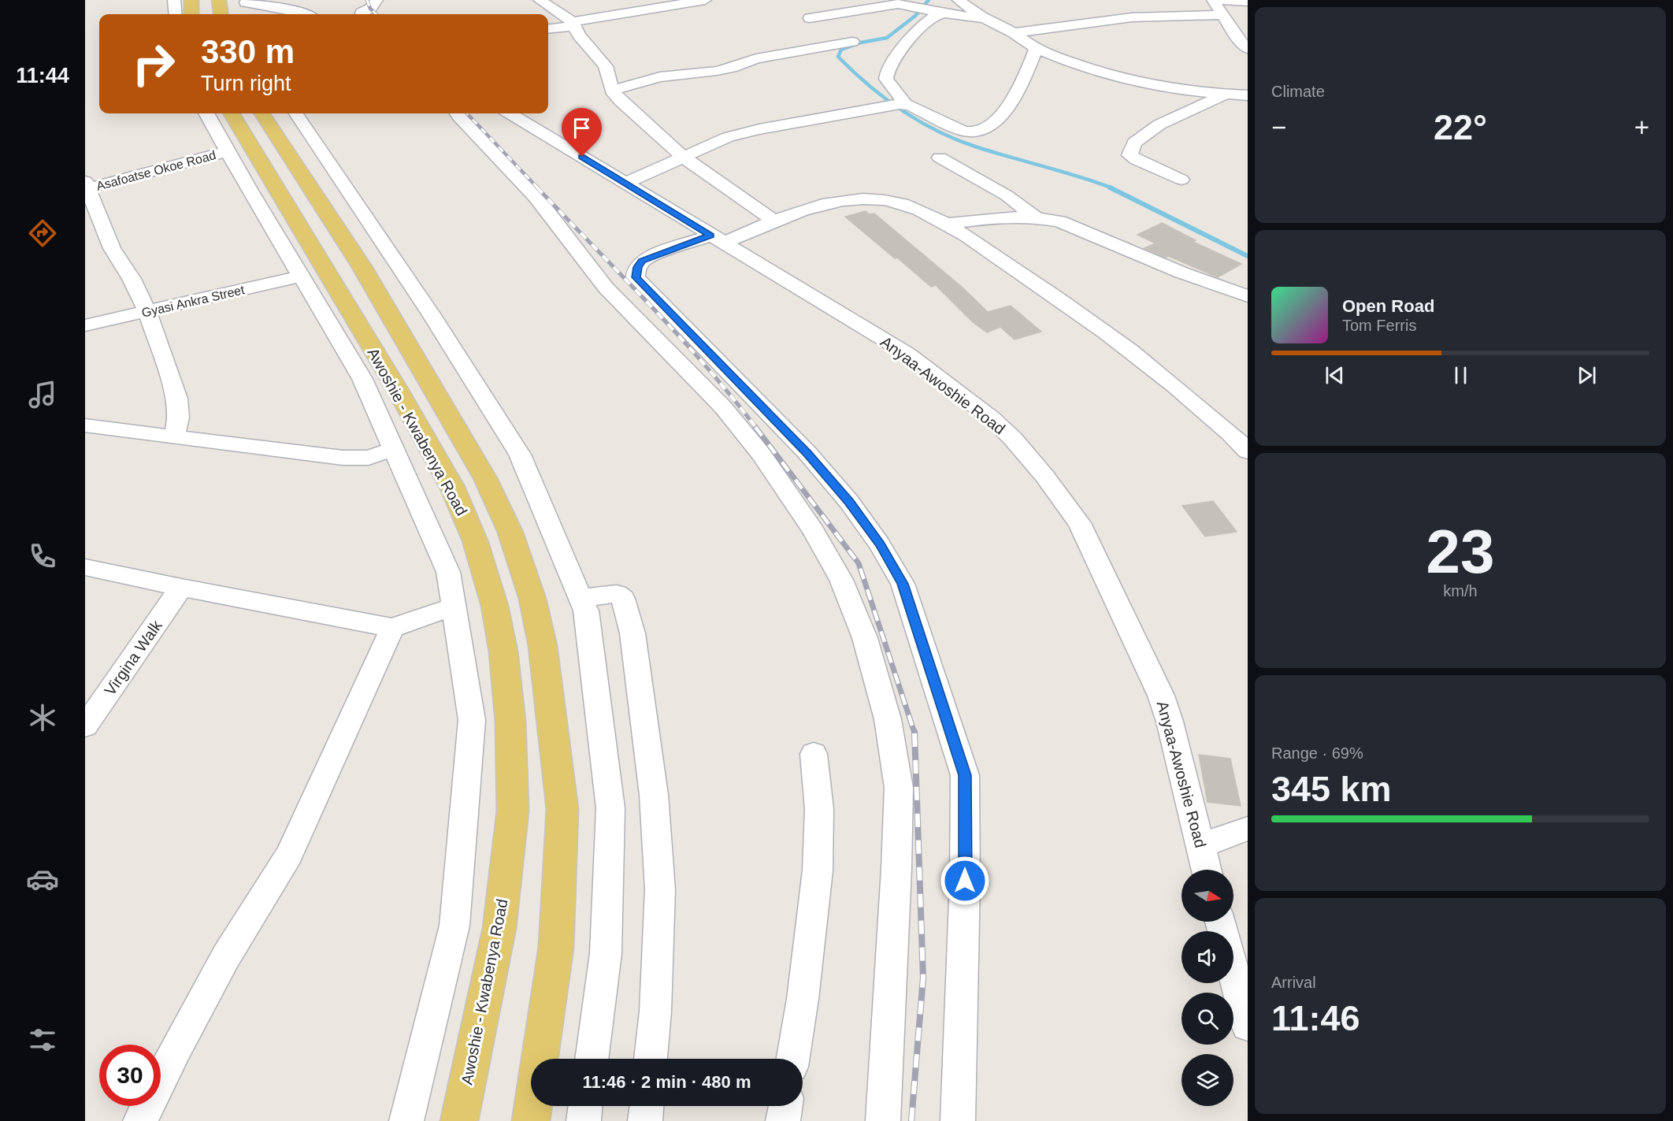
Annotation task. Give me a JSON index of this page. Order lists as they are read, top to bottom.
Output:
{
  "streets": {
    "main road": ["Awoshie - Kwabenya Road"],
    "street": [
      "Asafoatse Okoe Road",
      "Gyasi Ankra Street",
      "Anyaa-Awoshie Road",
      "Virgina Walk"
    ]
  },
  "north": "right",
  "page": {
    "tabs": "11:44",
    "tile": [
      "Climate",
      ["23", "km/h"],
      ["Range · 69%", "345 km"],
      ["Arrival", "11:46"]
    ],
    "turn": ["330 m", "Turn right"],
    "heat": ["−", "22°", "+"],
    "song": ["Open Road", "Tom Ferris"],
    "limit": "30",
    "trip": "11:46 · 2 min · 480 m"
  }
}
